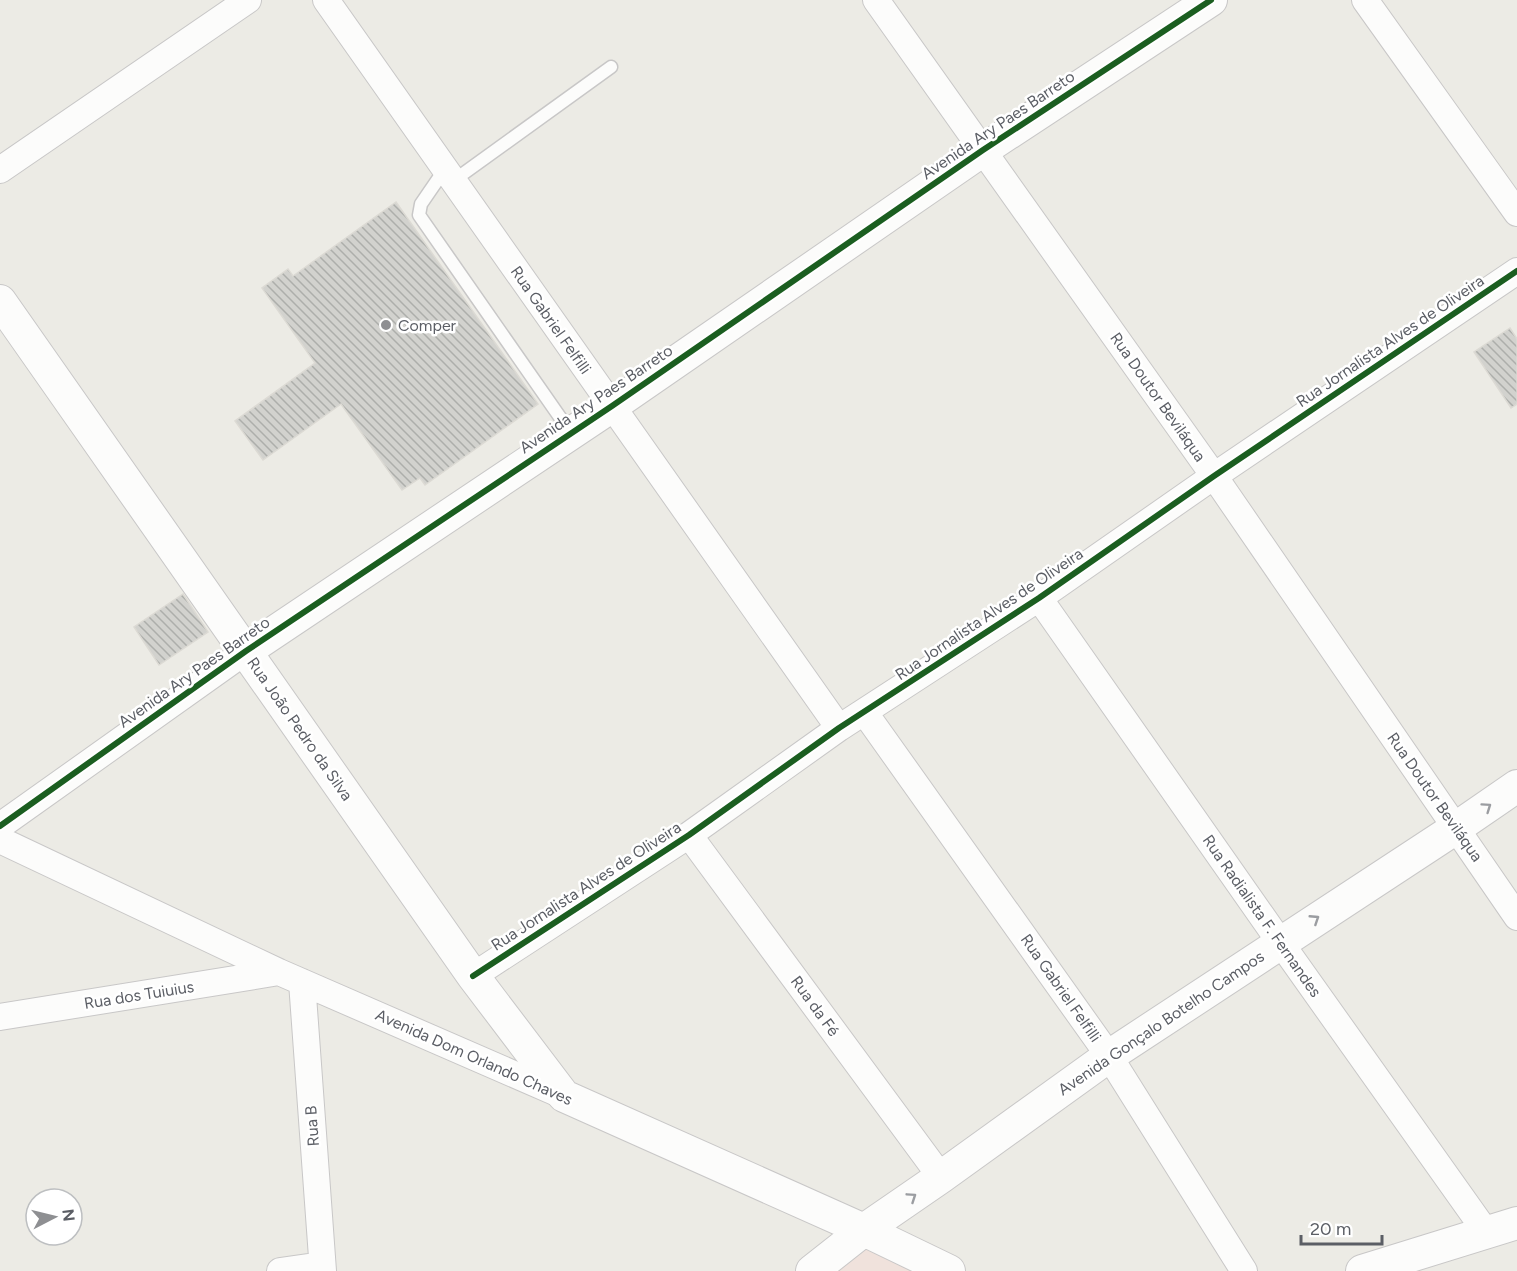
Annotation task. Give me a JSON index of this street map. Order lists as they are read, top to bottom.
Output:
{
  "streets": {
    "street": [
      "Avenida Ary Paes Barreto",
      "Rua Gabriel Felfilli",
      "Rua Jornalista Alves de Oliveira",
      "Rua Doutor Beviláqua",
      "Rua João Pedro da Silva",
      "Rua Radialista F. Fernandes",
      "Rua dos Tuiuius",
      "Rua da Fé",
      "Avenida Gonçalo Botelho Campos",
      "Avenida Dom Orlando Chaves",
      "Rua B"
    ]
  },
  "crossings": [
    ["Avenida Ary Paes Barreto", "Rua Gabriel Felfilli"],
    ["Avenida Ary Paes Barreto", "Rua Doutor Beviláqua"],
    ["Avenida Ary Paes Barreto", "Rua João Pedro da Silva"],
    ["Rua Gabriel Felfilli", "Rua Jornalista Alves de Oliveira"],
    ["Rua Gabriel Felfilli", "Avenida Gonçalo Botelho Campos"],
    ["Rua Jornalista Alves de Oliveira", "Rua Doutor Beviláqua"],
    ["Rua Jornalista Alves de Oliveira", "Rua João Pedro da Silva"],
    ["Rua Jornalista Alves de Oliveira", "Rua Radialista F. Fernandes"],
    ["Rua Jornalista Alves de Oliveira", "Rua da Fé"],
    ["Rua Doutor Beviláqua", "Avenida Gonçalo Botelho Campos"],
    ["Rua João Pedro da Silva", "Avenida Dom Orlando Chaves"],
    ["Rua Radialista F. Fernandes", "Avenida Gonçalo Botelho Campos"],
    ["Rua dos Tuiuius", "Avenida Dom Orlando Chaves"],
    ["Rua da Fé", "Avenida Gonçalo Botelho Campos"],
    ["Avenida Gonçalo Botelho Campos", "Avenida Dom Orlando Chaves"],
    ["Avenida Dom Orlando Chaves", "Rua B"]
  ],
  "one_way": ["Avenida Gonçalo Botelho Campos"],
  "places": ["Comper"],
  "scale_bar": "20 m",
  "north": "right"
}
